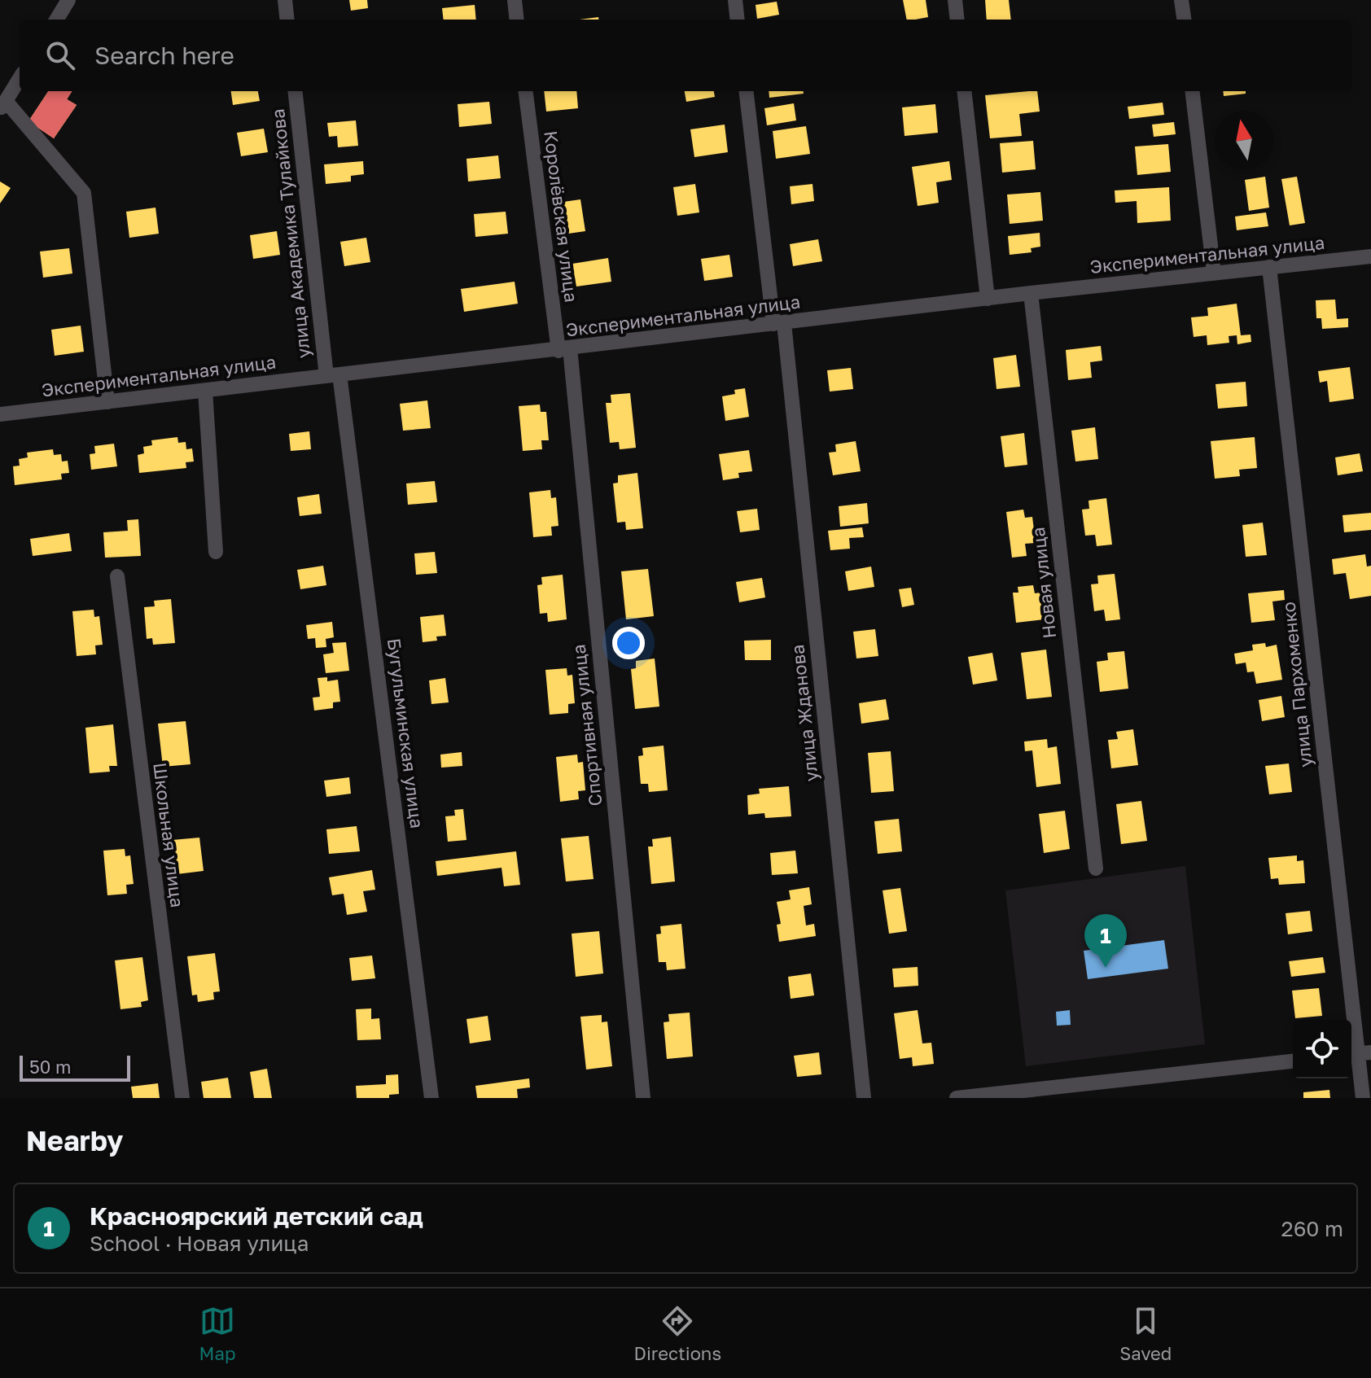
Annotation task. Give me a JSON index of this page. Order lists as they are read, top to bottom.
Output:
{
  "streets": {
    "street": [
      "Королёвская улица",
      "улица Академика Тулайкова",
      "Экспериментальная улица",
      "Новая улица",
      "улица Пархоменко",
      "улица Жданова",
      "Спортивная улица",
      "Бугульминская улица",
      "Школьная улица"
    ]
  },
  "crossings": [
    ["Королёвская улица", "Экспериментальная улица"],
    ["Королёвская улица", "Спортивная улица"],
    ["улица Академика Тулайкова", "Экспериментальная улица"],
    ["улица Академика Тулайкова", "Бугульминская улица"],
    ["Экспериментальная улица", "Новая улица"],
    ["Экспериментальная улица", "улица Пархоменко"],
    ["Экспериментальная улица", "улица Жданова"],
    ["Экспериментальная улица", "Спортивная улица"],
    ["Экспериментальная улица", "Бугульминская улица"]
  ],
  "scale_bar": "50 m",
  "north": "top",
  "page": {
    "search": "Search here",
    "pins": "1",
    "scale": "50 m",
    "heading": "Nearby",
    "list": [
      {
        "mark": "1",
        "name": "Красноярский детский сад",
        "note": "School · Новая улица",
        "value": "260 m"
      }
    ],
    "nav": ["Map", "Directions", "Saved"]
  }
}
